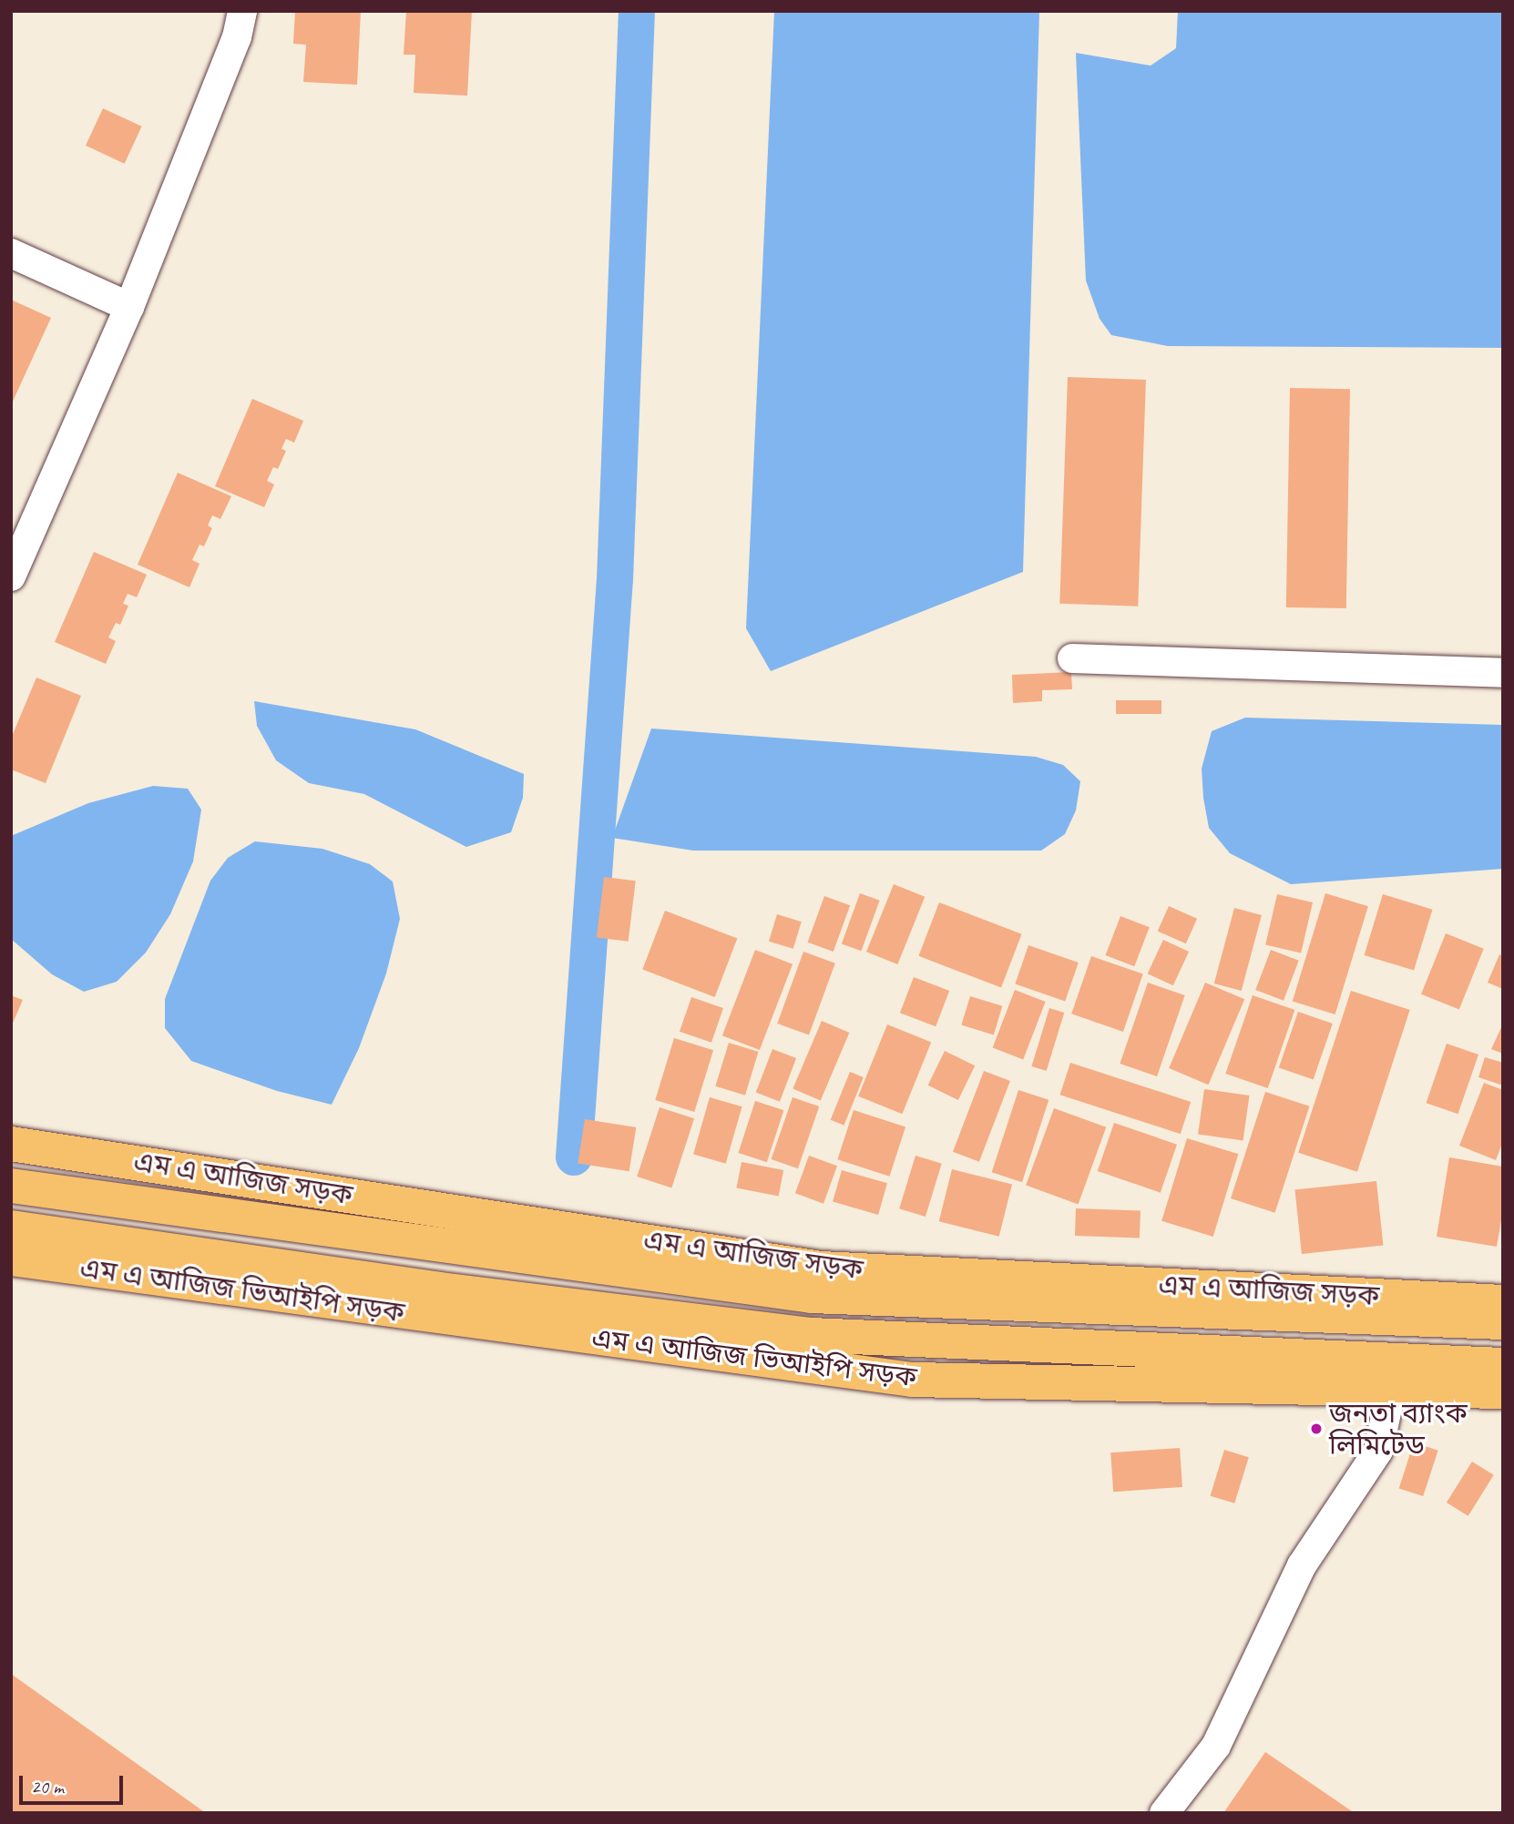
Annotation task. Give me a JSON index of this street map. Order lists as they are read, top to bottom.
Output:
{
  "streets": {
    "main road": ["এম এ আজিজ সড়ক", "এম এ আজিজ ভিআইপি সড়ক"]
  },
  "places": ["জনতা ব্যাংক লিমিটেড"],
  "scale_bar": "20 m"
}
